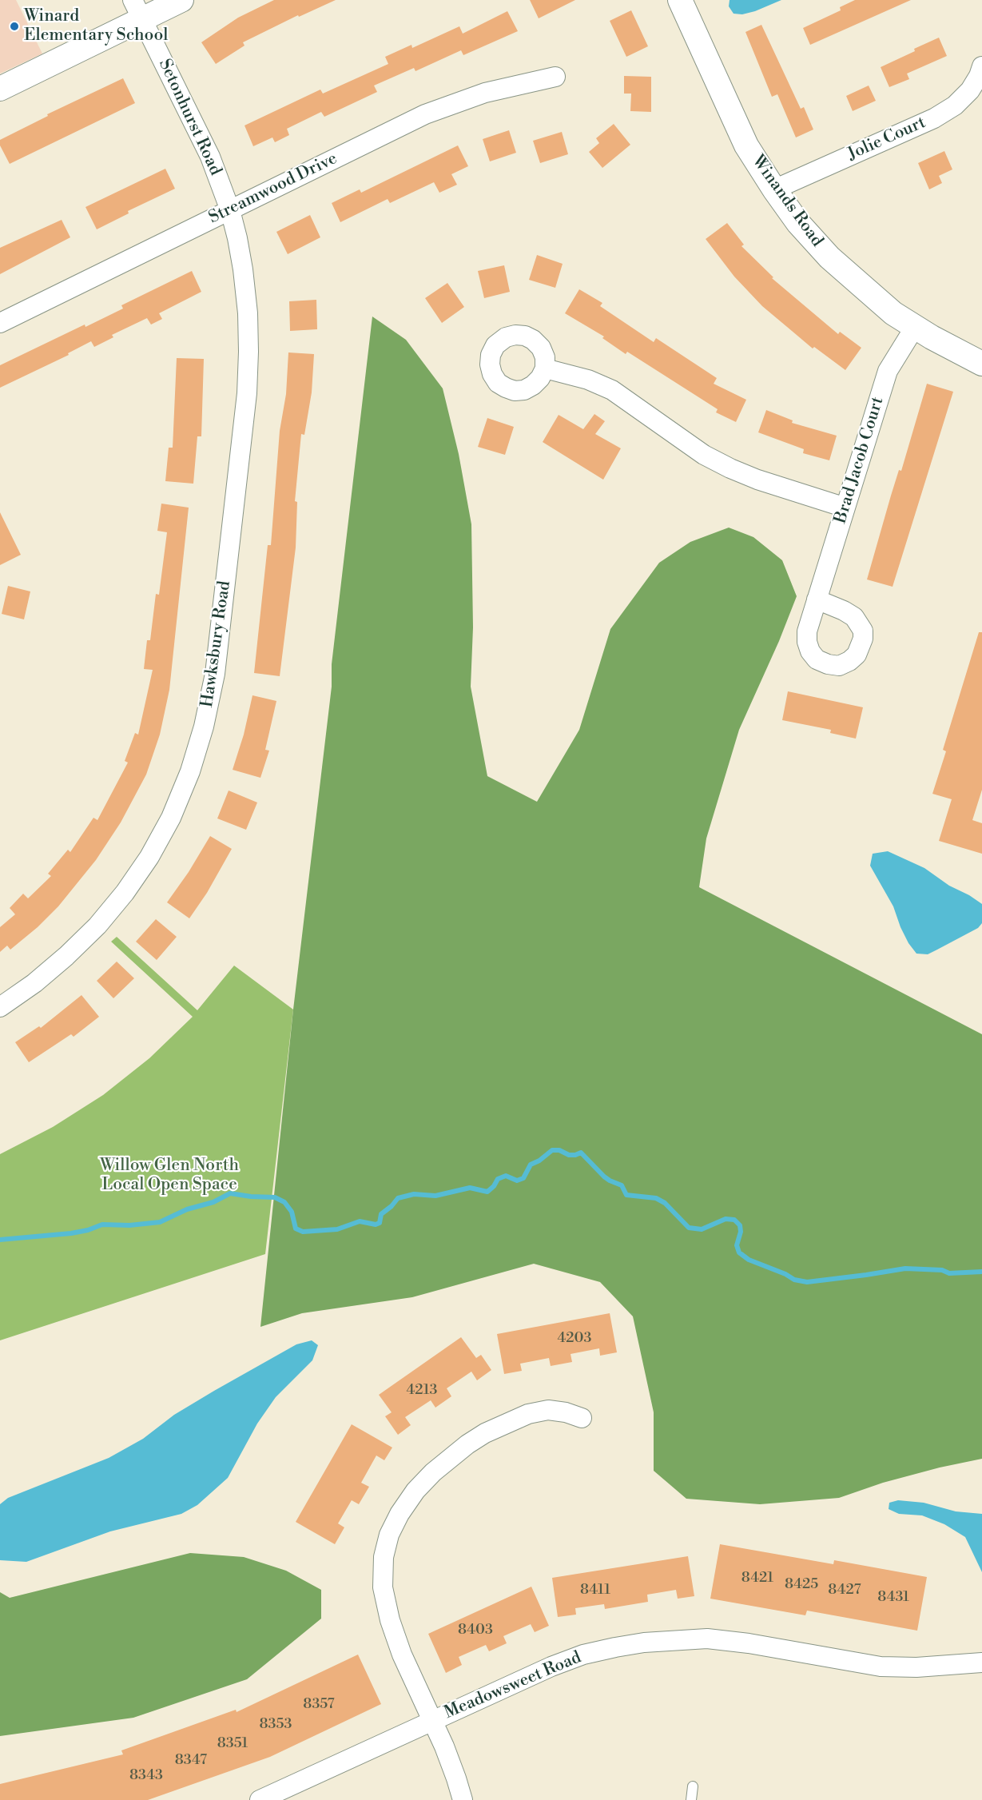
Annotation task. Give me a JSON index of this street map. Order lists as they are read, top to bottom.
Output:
{
  "streets": {
    "street": [
      "Setonhurst Road",
      "Jolie Court",
      "Streamwood Drive",
      "Winands Road",
      "Brad Jacob Court",
      "Hawksbury Road",
      "Meadowsweet Road"
    ]
  },
  "crossings": [
    ["Setonhurst Road", "Streamwood Drive"],
    ["Setonhurst Road", "Hawksbury Road"],
    ["Jolie Court", "Winands Road"],
    ["Streamwood Drive", "Hawksbury Road"],
    ["Winands Road", "Brad Jacob Court"]
  ],
  "parks": ["Willow Glen North Local Open Space"],
  "places": ["Winard Elementary School"],
  "house_numbers": [
    "4203",
    "4213",
    "8421",
    "8425",
    "8411",
    "8427",
    "8431",
    "8403",
    "8357",
    "8353",
    "8351",
    "8347",
    "8343"
  ]
}
